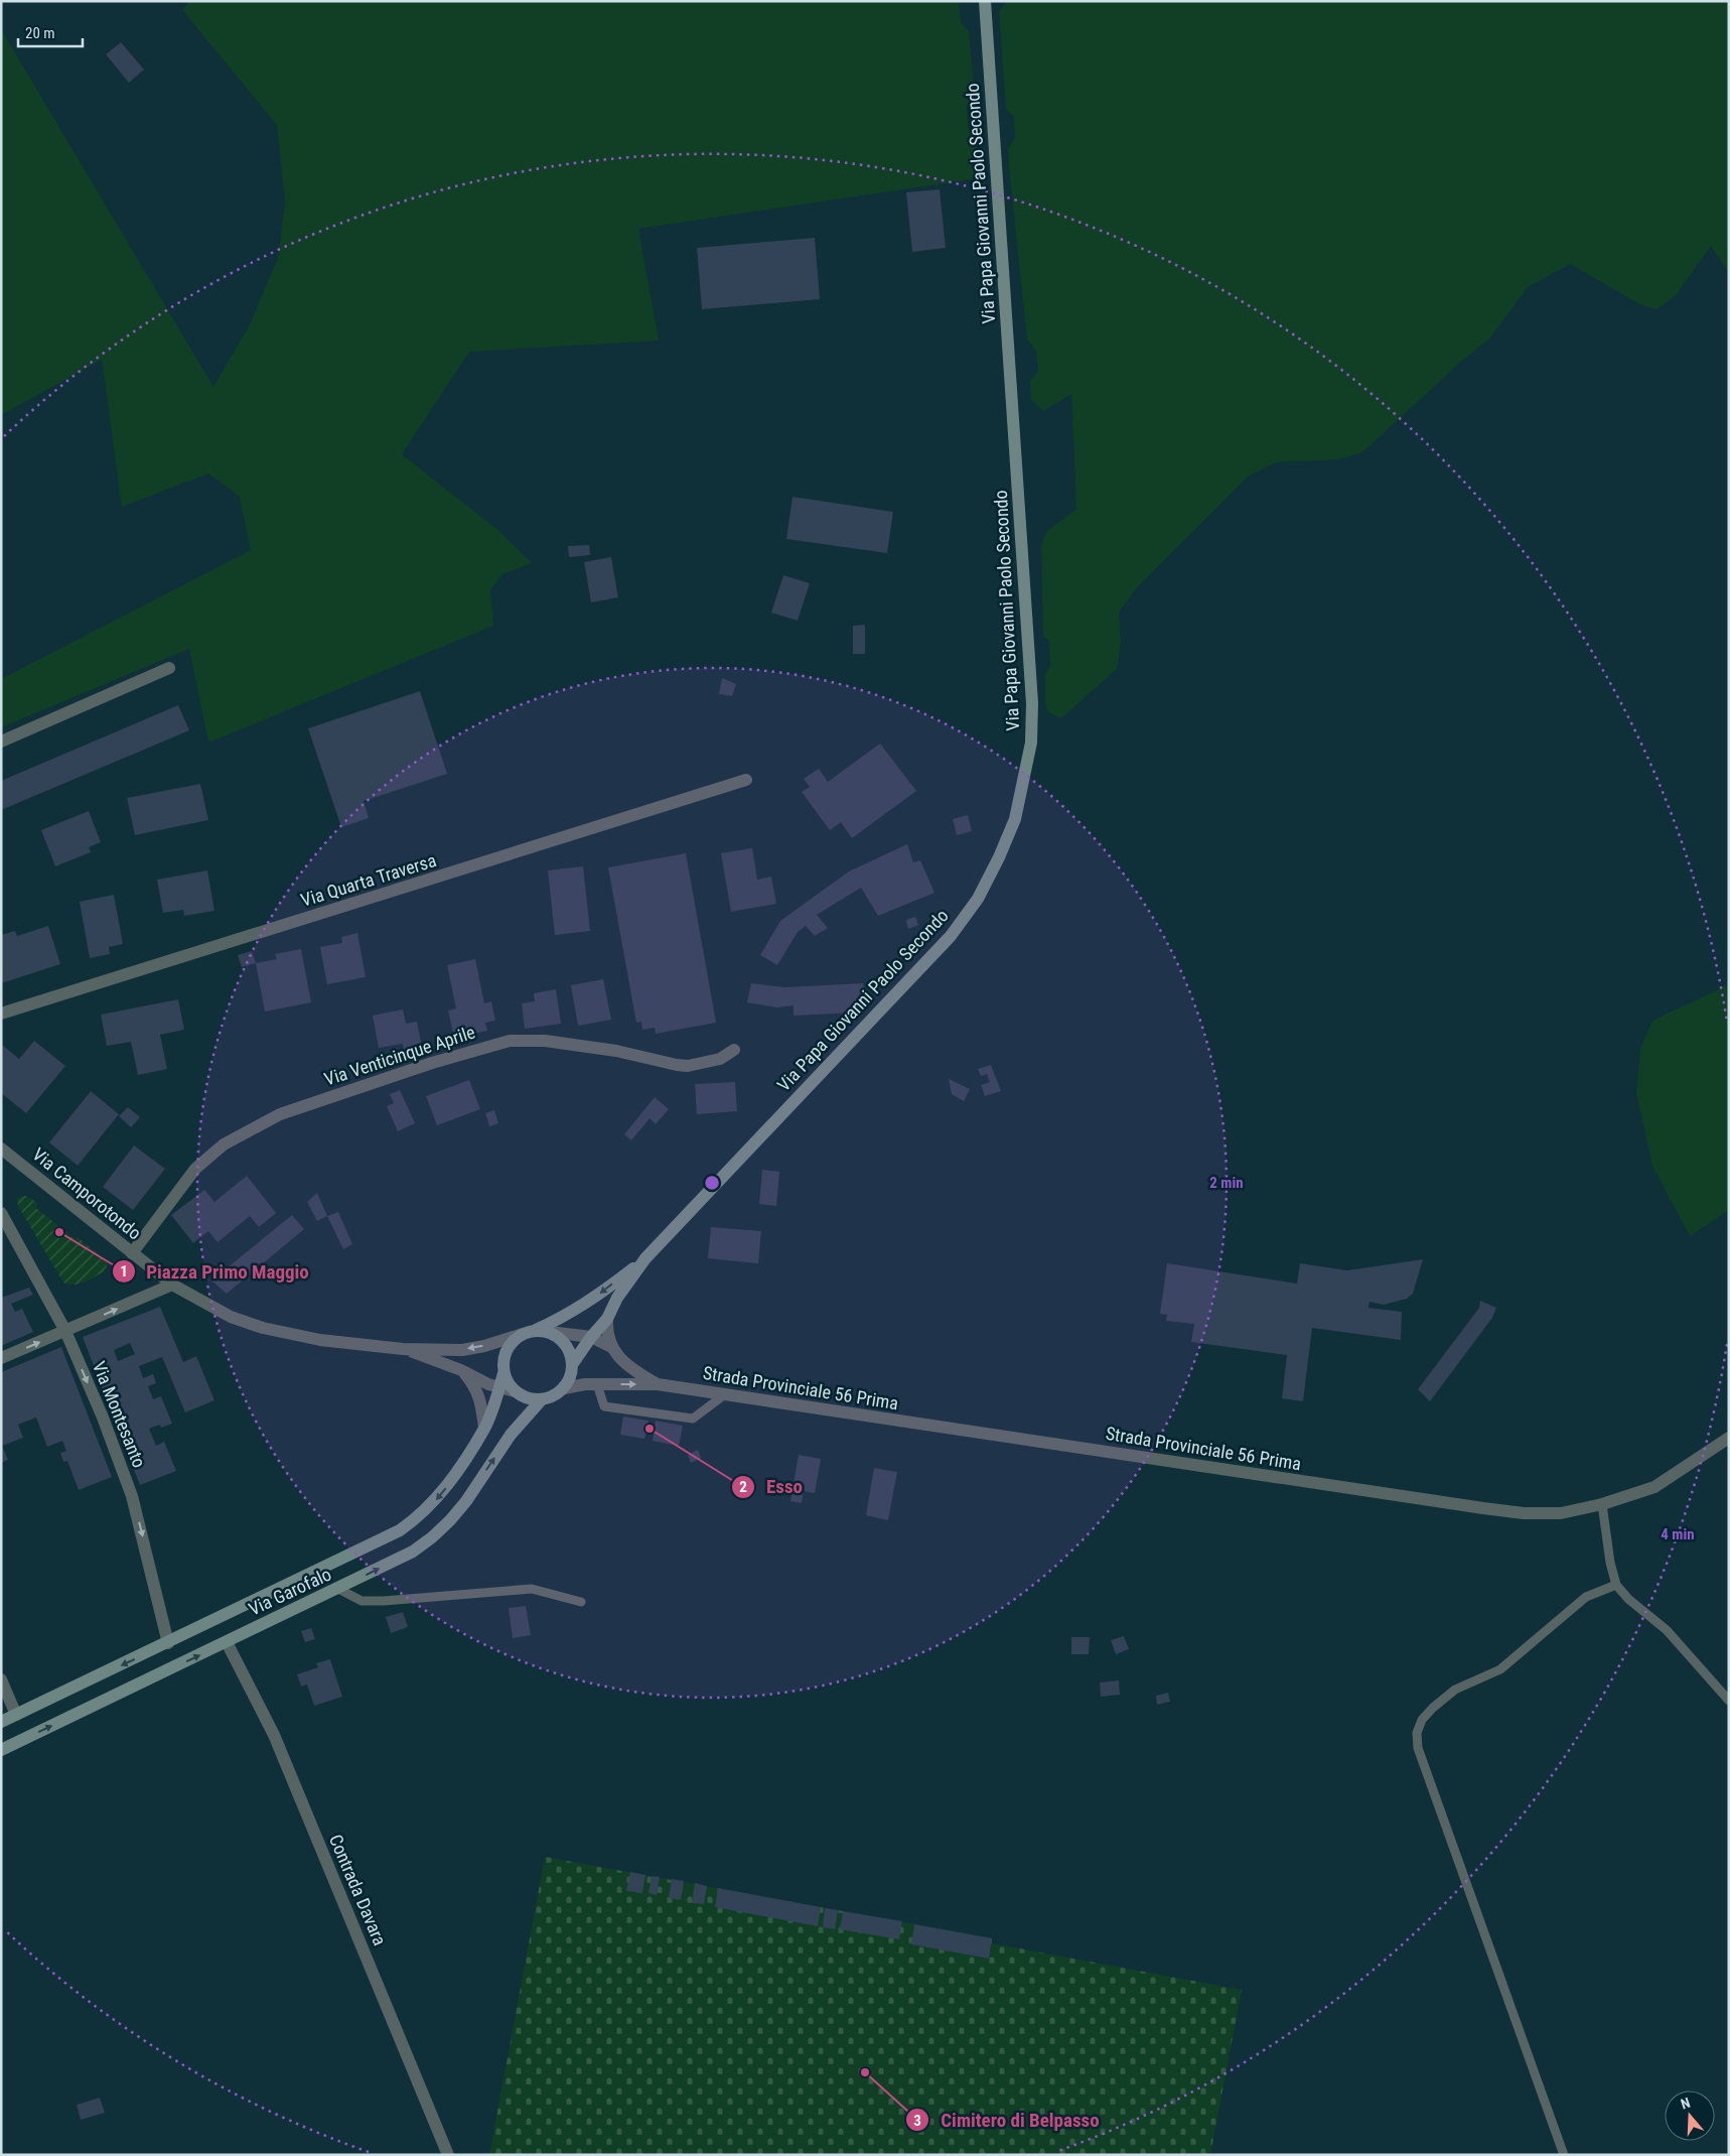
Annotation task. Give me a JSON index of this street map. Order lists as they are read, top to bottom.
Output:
{
  "streets": {
    "main road": ["Via Papa Giovanni Paolo Secondo", "Via Garofalo"],
    "street": [
      "Via Quarta Traversa",
      "Via Venticinque Aprile",
      "Via Camporotondo",
      "Strada Provinciale 56 Prima",
      "Via Montesanto",
      "Contrada Davara"
    ]
  },
  "crossings": [
    ["Via Venticinque Aprile", "Via Camporotondo"],
    ["Via Montesanto", "Via Garofalo"],
    ["Via Garofalo", "Contrada Davara"]
  ],
  "one_way": ["Via Montesanto"],
  "places": ["Piazza Primo Maggio", "Esso", "Cimitero di Belpasso"],
  "scale_bar": "20 m",
  "north": "top",
  "rings": ["2 min", "4 min"]
}
